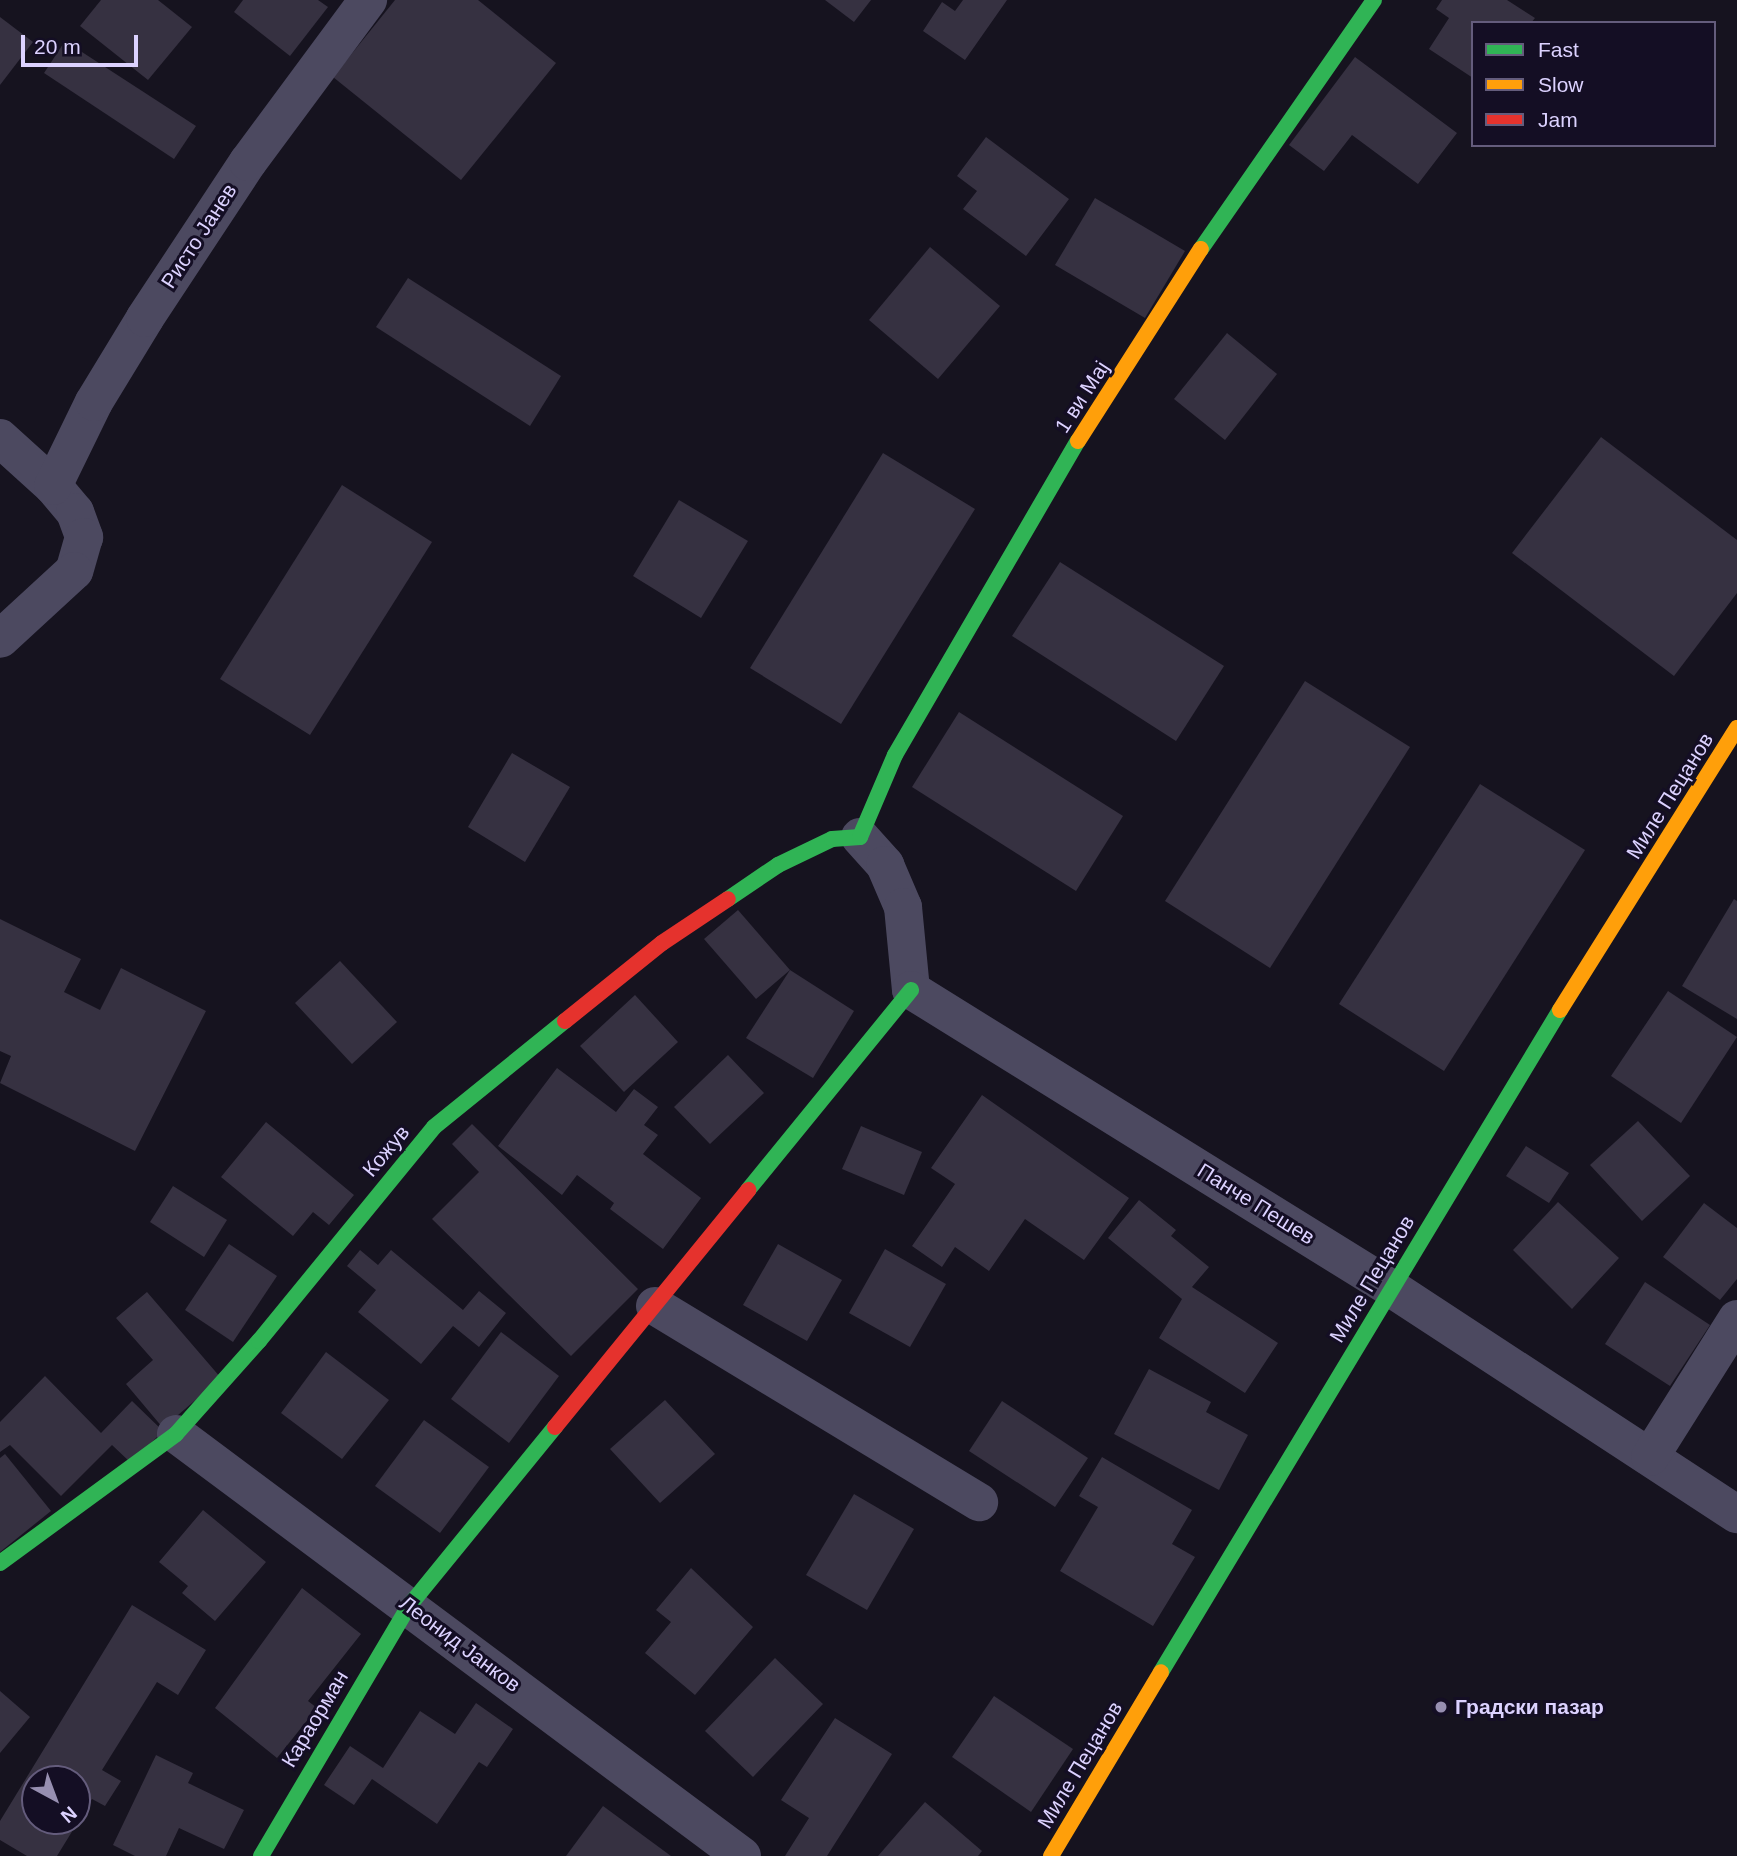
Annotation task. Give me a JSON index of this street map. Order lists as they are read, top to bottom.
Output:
{
  "streets": {
    "street": [
      "Ристо Јанев",
      "1 ви Мај",
      "Миле Пецанов",
      "Кожув",
      "Панче Пешев",
      "Леонид Јанков",
      "Караорман"
    ]
  },
  "crossings": [
    ["1 ви Мај", "Кожув"],
    ["Миле Пецанов", "Панче Пешев"],
    ["Кожув", "Леонид Јанков"],
    ["Панче Пешев", "Караорман"],
    ["Леонид Јанков", "Караорман"]
  ],
  "places": ["Градски пазар"],
  "legend": ["Fast", "Slow", "Jam"],
  "scale_bar": "20 m",
  "north": "bottom right"
}
